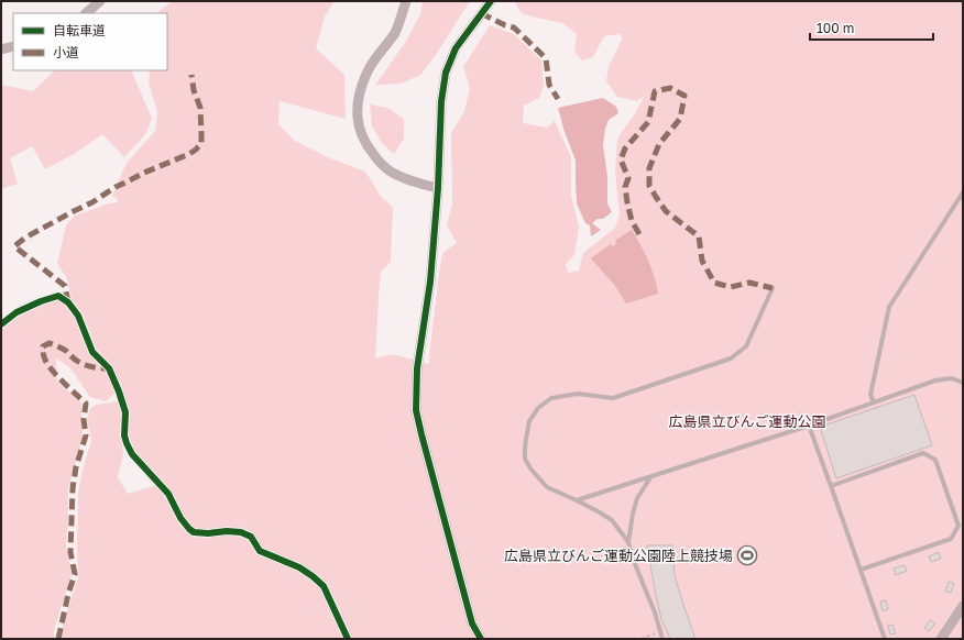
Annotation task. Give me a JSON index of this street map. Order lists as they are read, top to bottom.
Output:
{
  "parks": ["広島県立びんご運動公園"],
  "places": {
    "sports": ["広島県立びんご運動公園陸上競技場"]
  },
  "legend": ["自転車道", "小道"],
  "scale_bar": "100 m"
}
